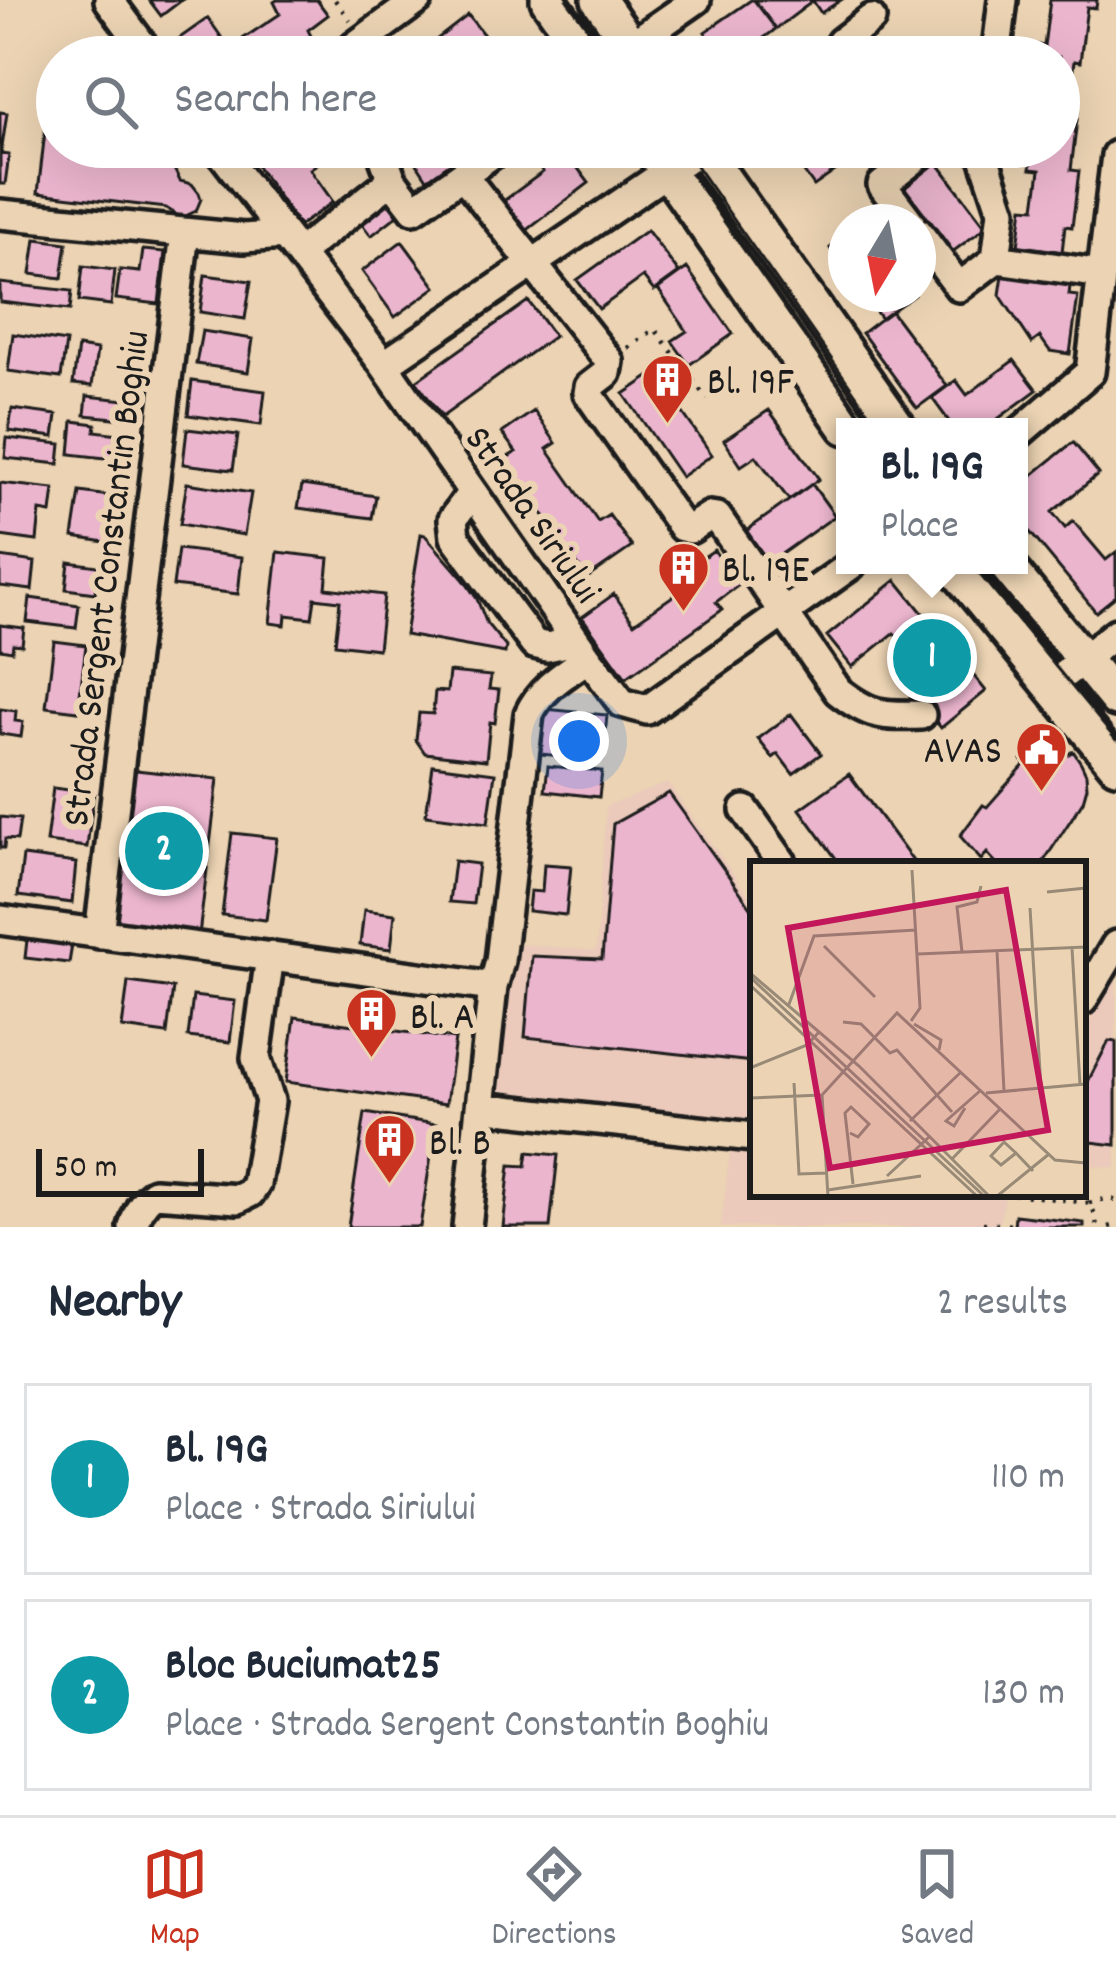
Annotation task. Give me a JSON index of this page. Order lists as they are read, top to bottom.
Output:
{
  "streets": {
    "street": ["Strada Siriului", "Strada Sergent Constantin Boghiu"]
  },
  "places": {
    "building": [
      "Bl. 19F",
      "Bl. 19E",
      "Bl. A",
      "Bl. B"
    ],
    "public building": ["AVAS"]
  },
  "scale_bar": "50 m",
  "north": "bottom",
  "page": {
    "search": "Search here",
    "popup": ["Bl. 19G", "Place"],
    "pins": ["1", "2"],
    "scale": "50 m",
    "heading": ["Nearby", "2 results"],
    "list": [
      {
        "mark": "1",
        "name": "Bl. 19G",
        "note": "Place · Strada Siriului",
        "value": "110 m"
      },
      {
        "mark": "2",
        "name": "Bloc Buciumat25",
        "note": "Place · Strada Sergent Constantin Boghiu",
        "value": "130 m"
      }
    ],
    "nav": ["Map", "Directions", "Saved"]
  }
}
